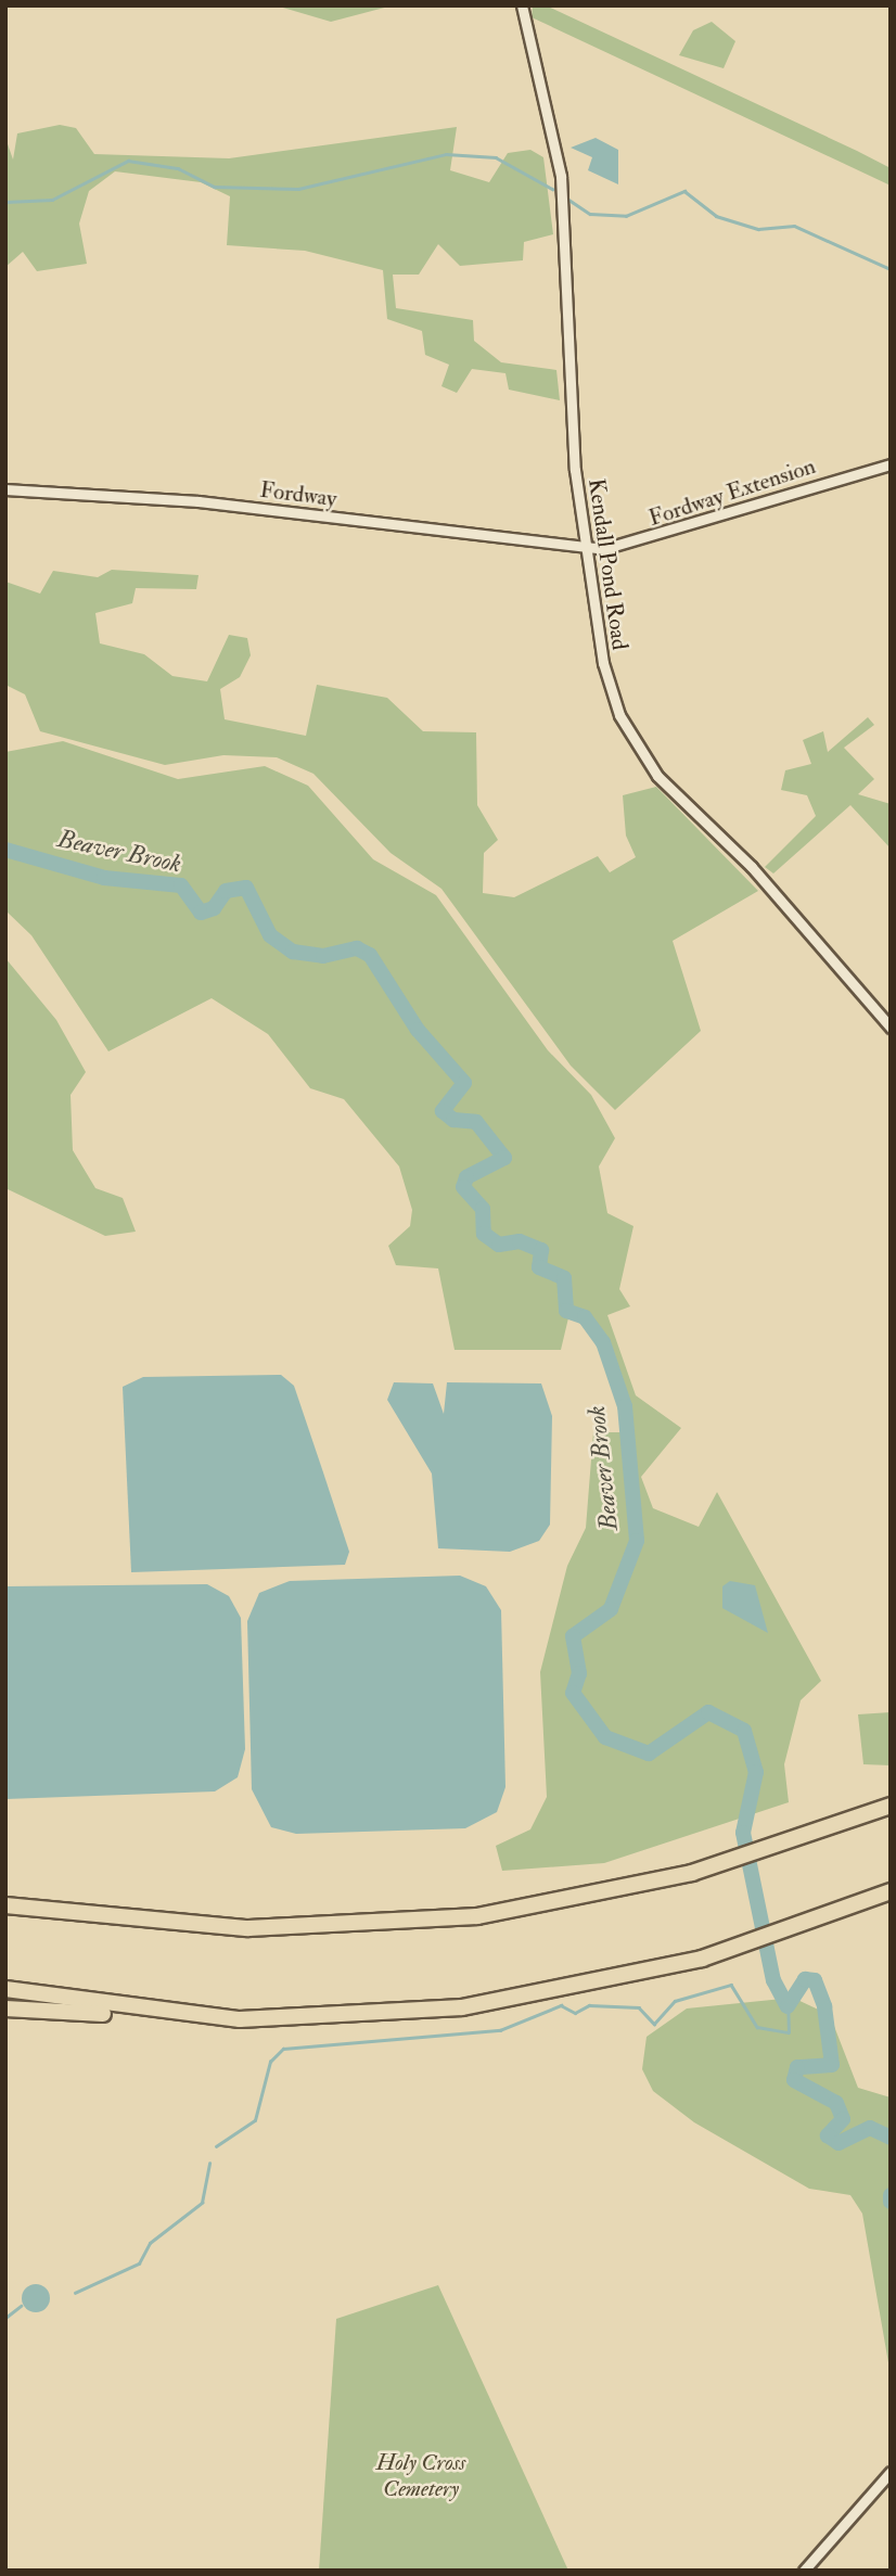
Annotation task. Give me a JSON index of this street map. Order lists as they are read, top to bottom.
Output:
{
  "streets": {
    "street": ["Fordway Extension", "Fordway", "Kendall Pond Road"]
  },
  "crossings": [
    ["Fordway Extension", "Fordway"],
    ["Fordway Extension", "Kendall Pond Road"],
    ["Fordway", "Kendall Pond Road"]
  ],
  "water": ["Beaver Brook"],
  "parks": ["Holy Cross Cemetery"]
}
